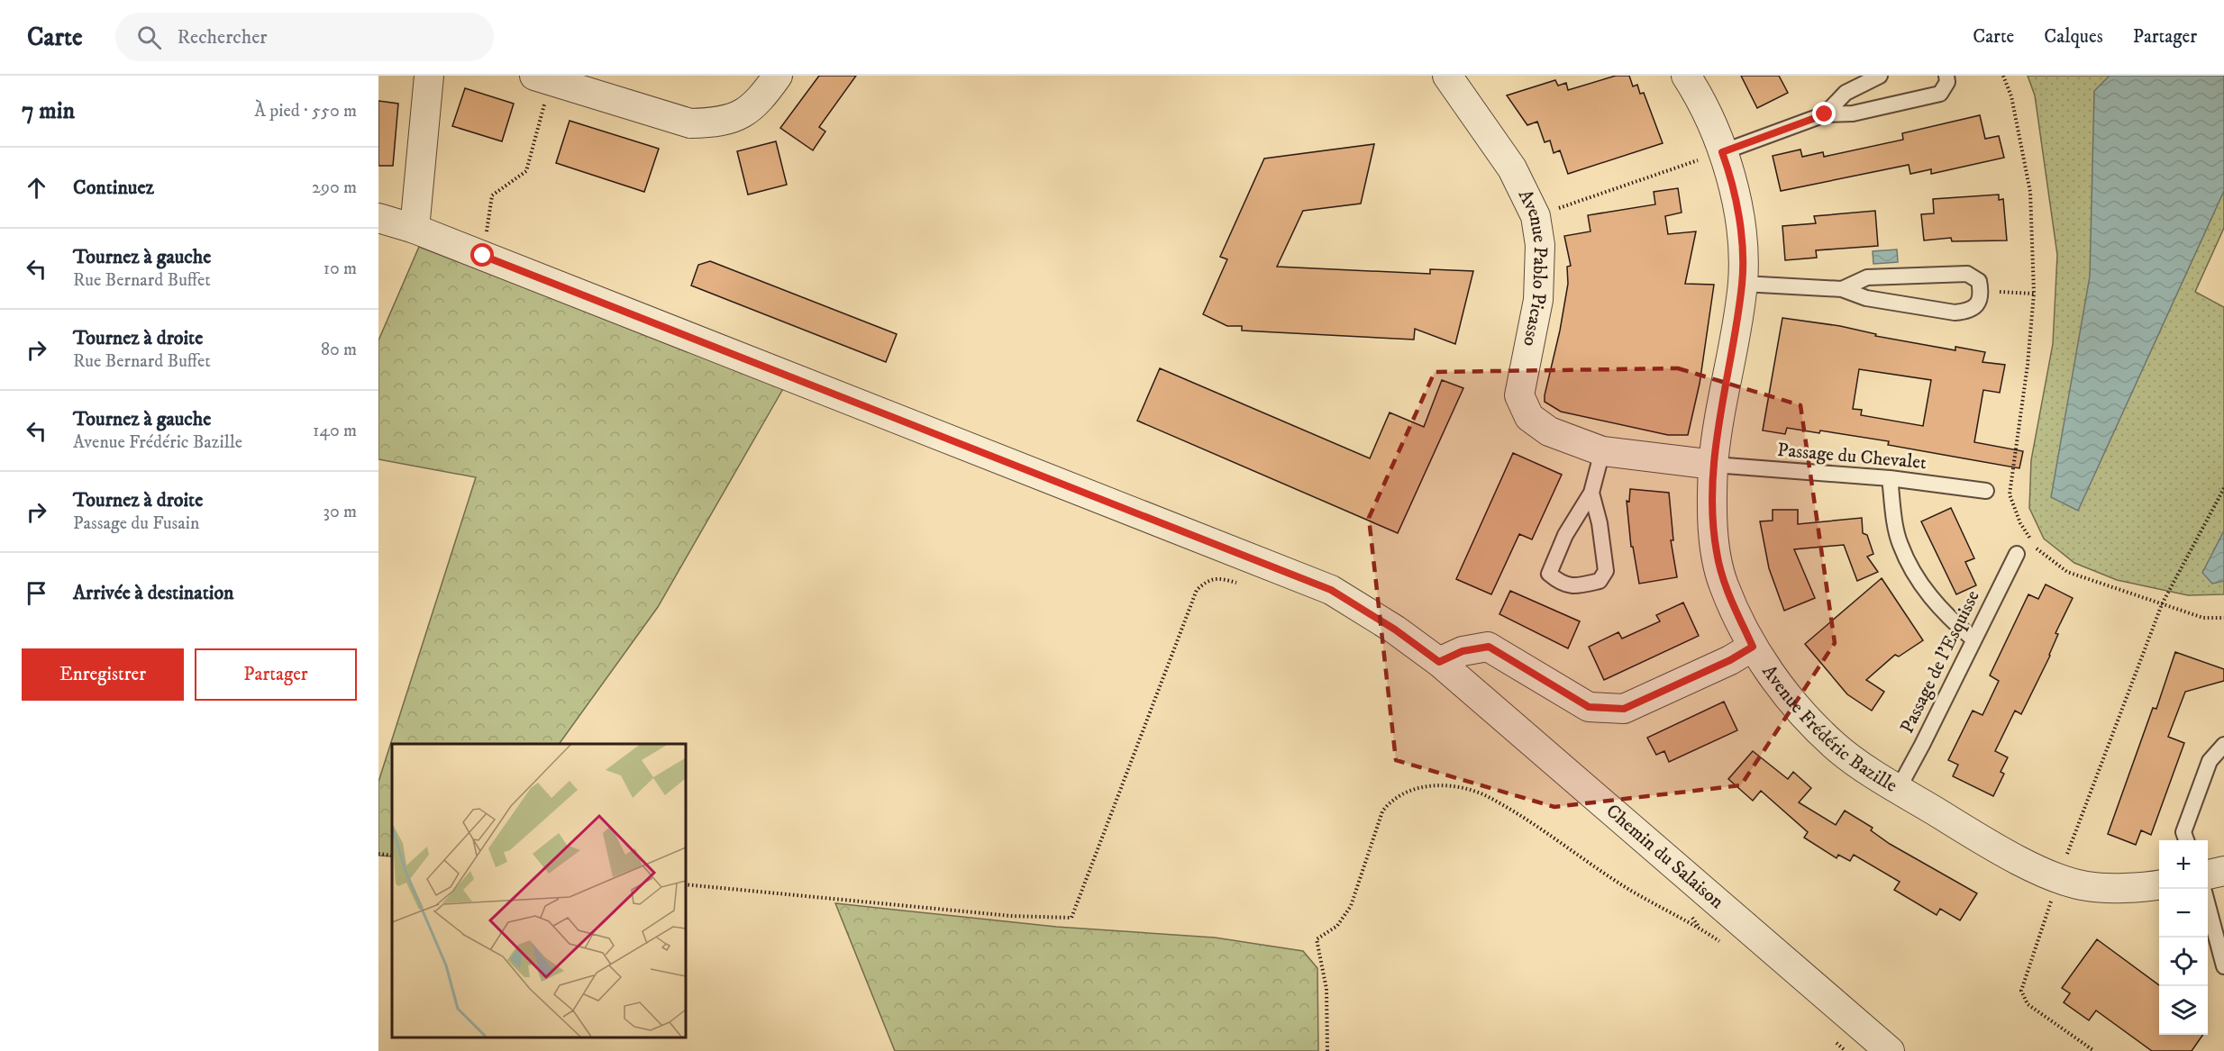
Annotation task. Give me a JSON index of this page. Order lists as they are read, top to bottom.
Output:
{
  "streets": {
    "street": ["Avenue Pablo Picasso", "Avenue Frédéric Bazille", "Chemin du Salaison"],
    "lane": ["Passage du Chevalet", "Passage de l'Esquisse"]
  },
  "crossings": [
    ["Avenue Pablo Picasso", "Passage du Chevalet"],
    ["Avenue Pablo Picasso", "Avenue Frédéric Bazille"],
    ["Passage du Chevalet", "Avenue Frédéric Bazille"],
    ["Passage de l'Esquisse", "Avenue Frédéric Bazille"]
  ],
  "page": {
    "header": "Carte",
    "search": "Rechercher",
    "nav": ["Carte", "Calques", "Partager"],
    "heading": ["7 min", "À pied · 550 m"],
    "list": [
      ["Continuez", "290 m"],
      ["Tournez à gauche", "Rue Bernard Buffet", "10 m"],
      ["Tournez à droite", "Rue Bernard Buffet", "80 m"],
      ["Tournez à gauche", "Avenue Frédéric Bazille", "140 m"],
      ["Tournez à droite", "Passage du Fusain", "30 m"],
      "Arrivée à destination"
    ],
    "buttons": ["Enregistrer", "Partager"],
    "map_buttons": ["+", "−"]
  }
}
